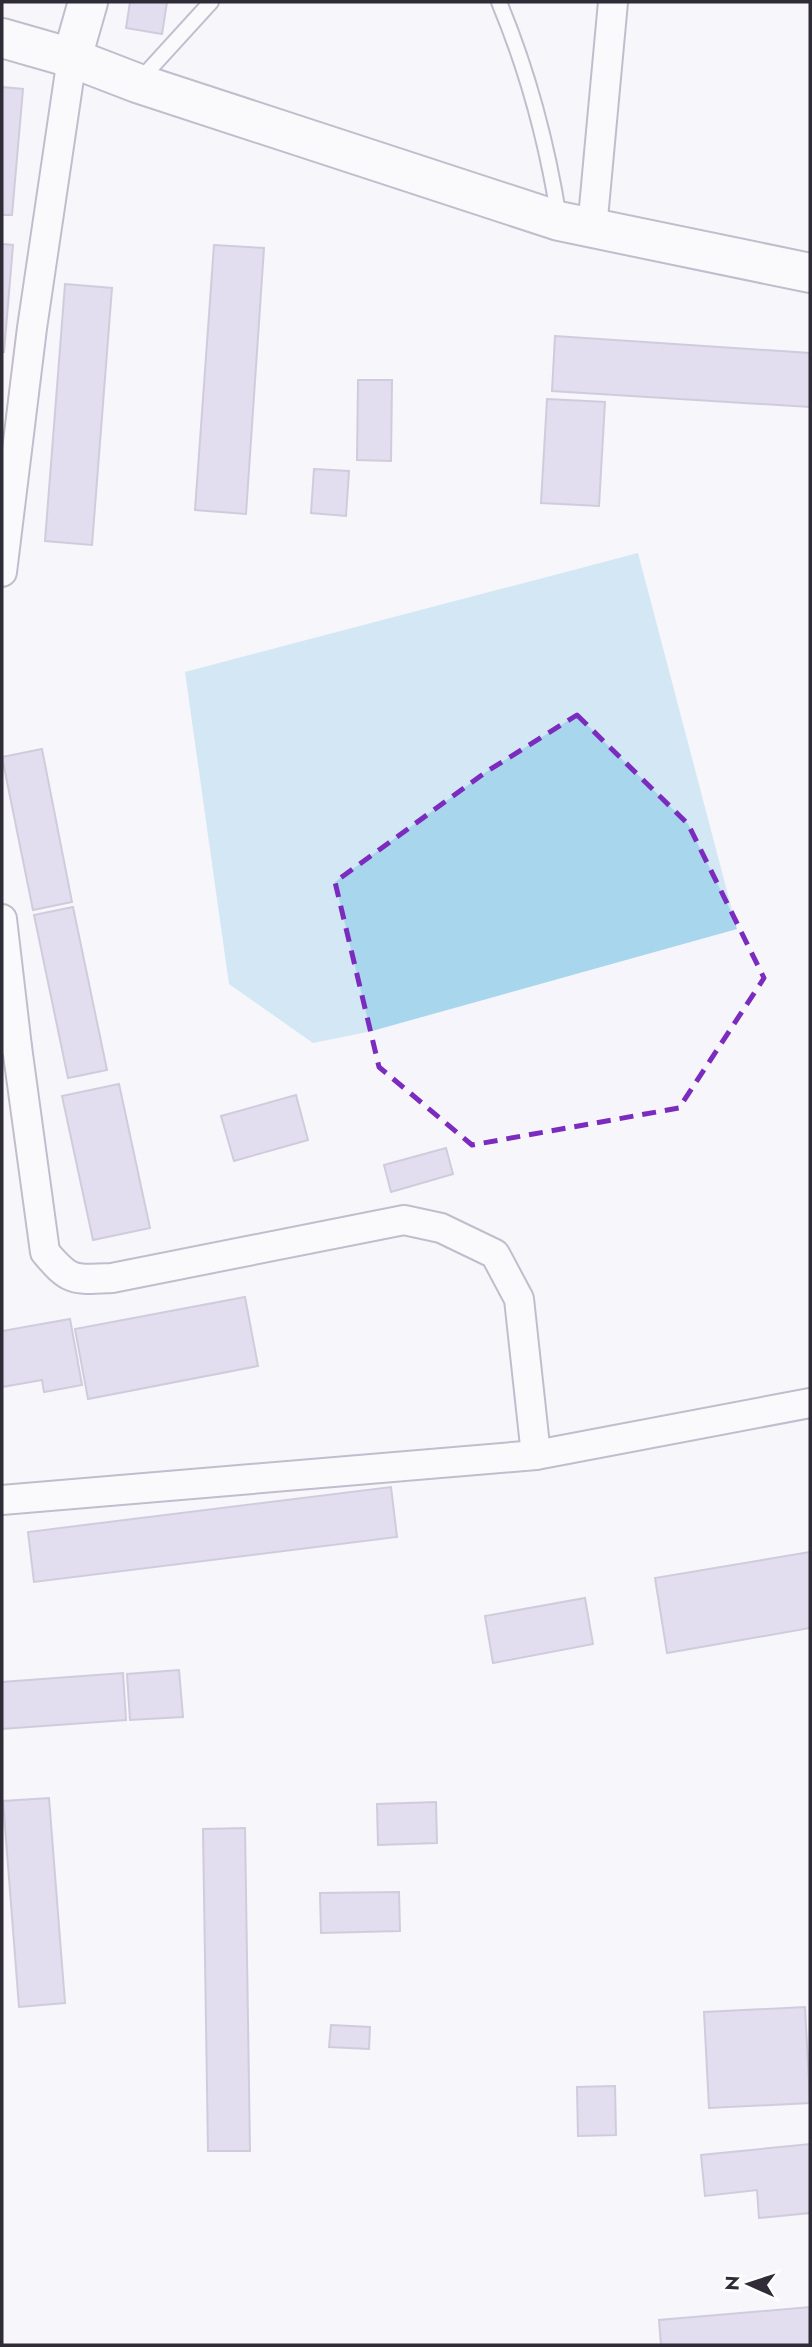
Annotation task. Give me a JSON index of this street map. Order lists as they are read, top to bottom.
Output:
{
  "north": "left"
}
